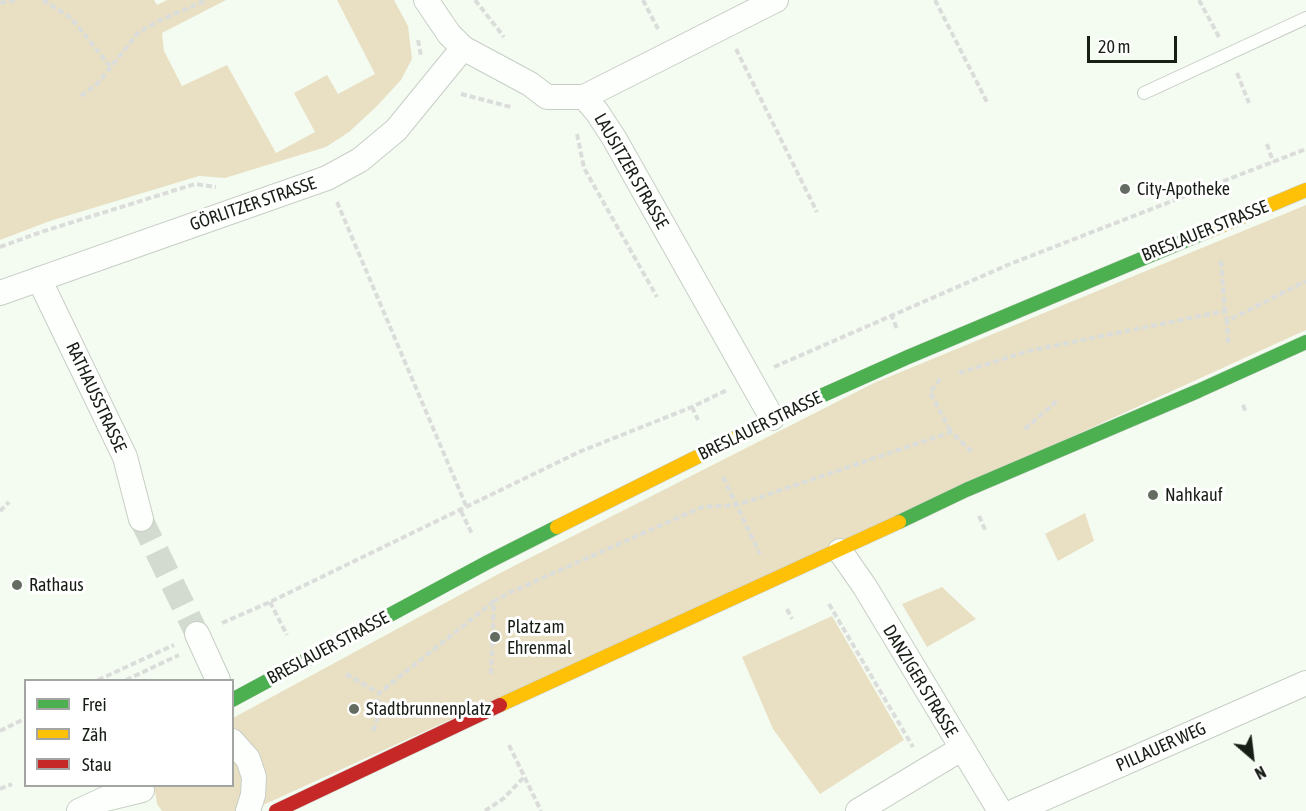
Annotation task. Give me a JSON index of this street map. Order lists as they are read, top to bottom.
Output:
{
  "streets": {
    "street": [
      "LAUSITZER STRASSE",
      "GÖRLITZER STRASSE",
      "BRESLAUER STRASSE",
      "RATHAUSSTRASSE",
      "DANZIGER STRASSE",
      "PILLAUER WEG"
    ]
  },
  "crossings": [
    ["LAUSITZER STRASSE", "GÖRLITZER STRASSE"],
    ["LAUSITZER STRASSE", "BRESLAUER STRASSE"],
    ["GÖRLITZER STRASSE", "RATHAUSSTRASSE"]
  ],
  "places": [
    "City-Apotheke",
    "Nahkauf",
    "Rathaus",
    "Platz am Ehrenmal",
    "Stadtbrunnenplatz"
  ],
  "legend": ["Frei", "Zäh", "Stau"],
  "scale_bar": "20 m",
  "north": "bottom right"
}
